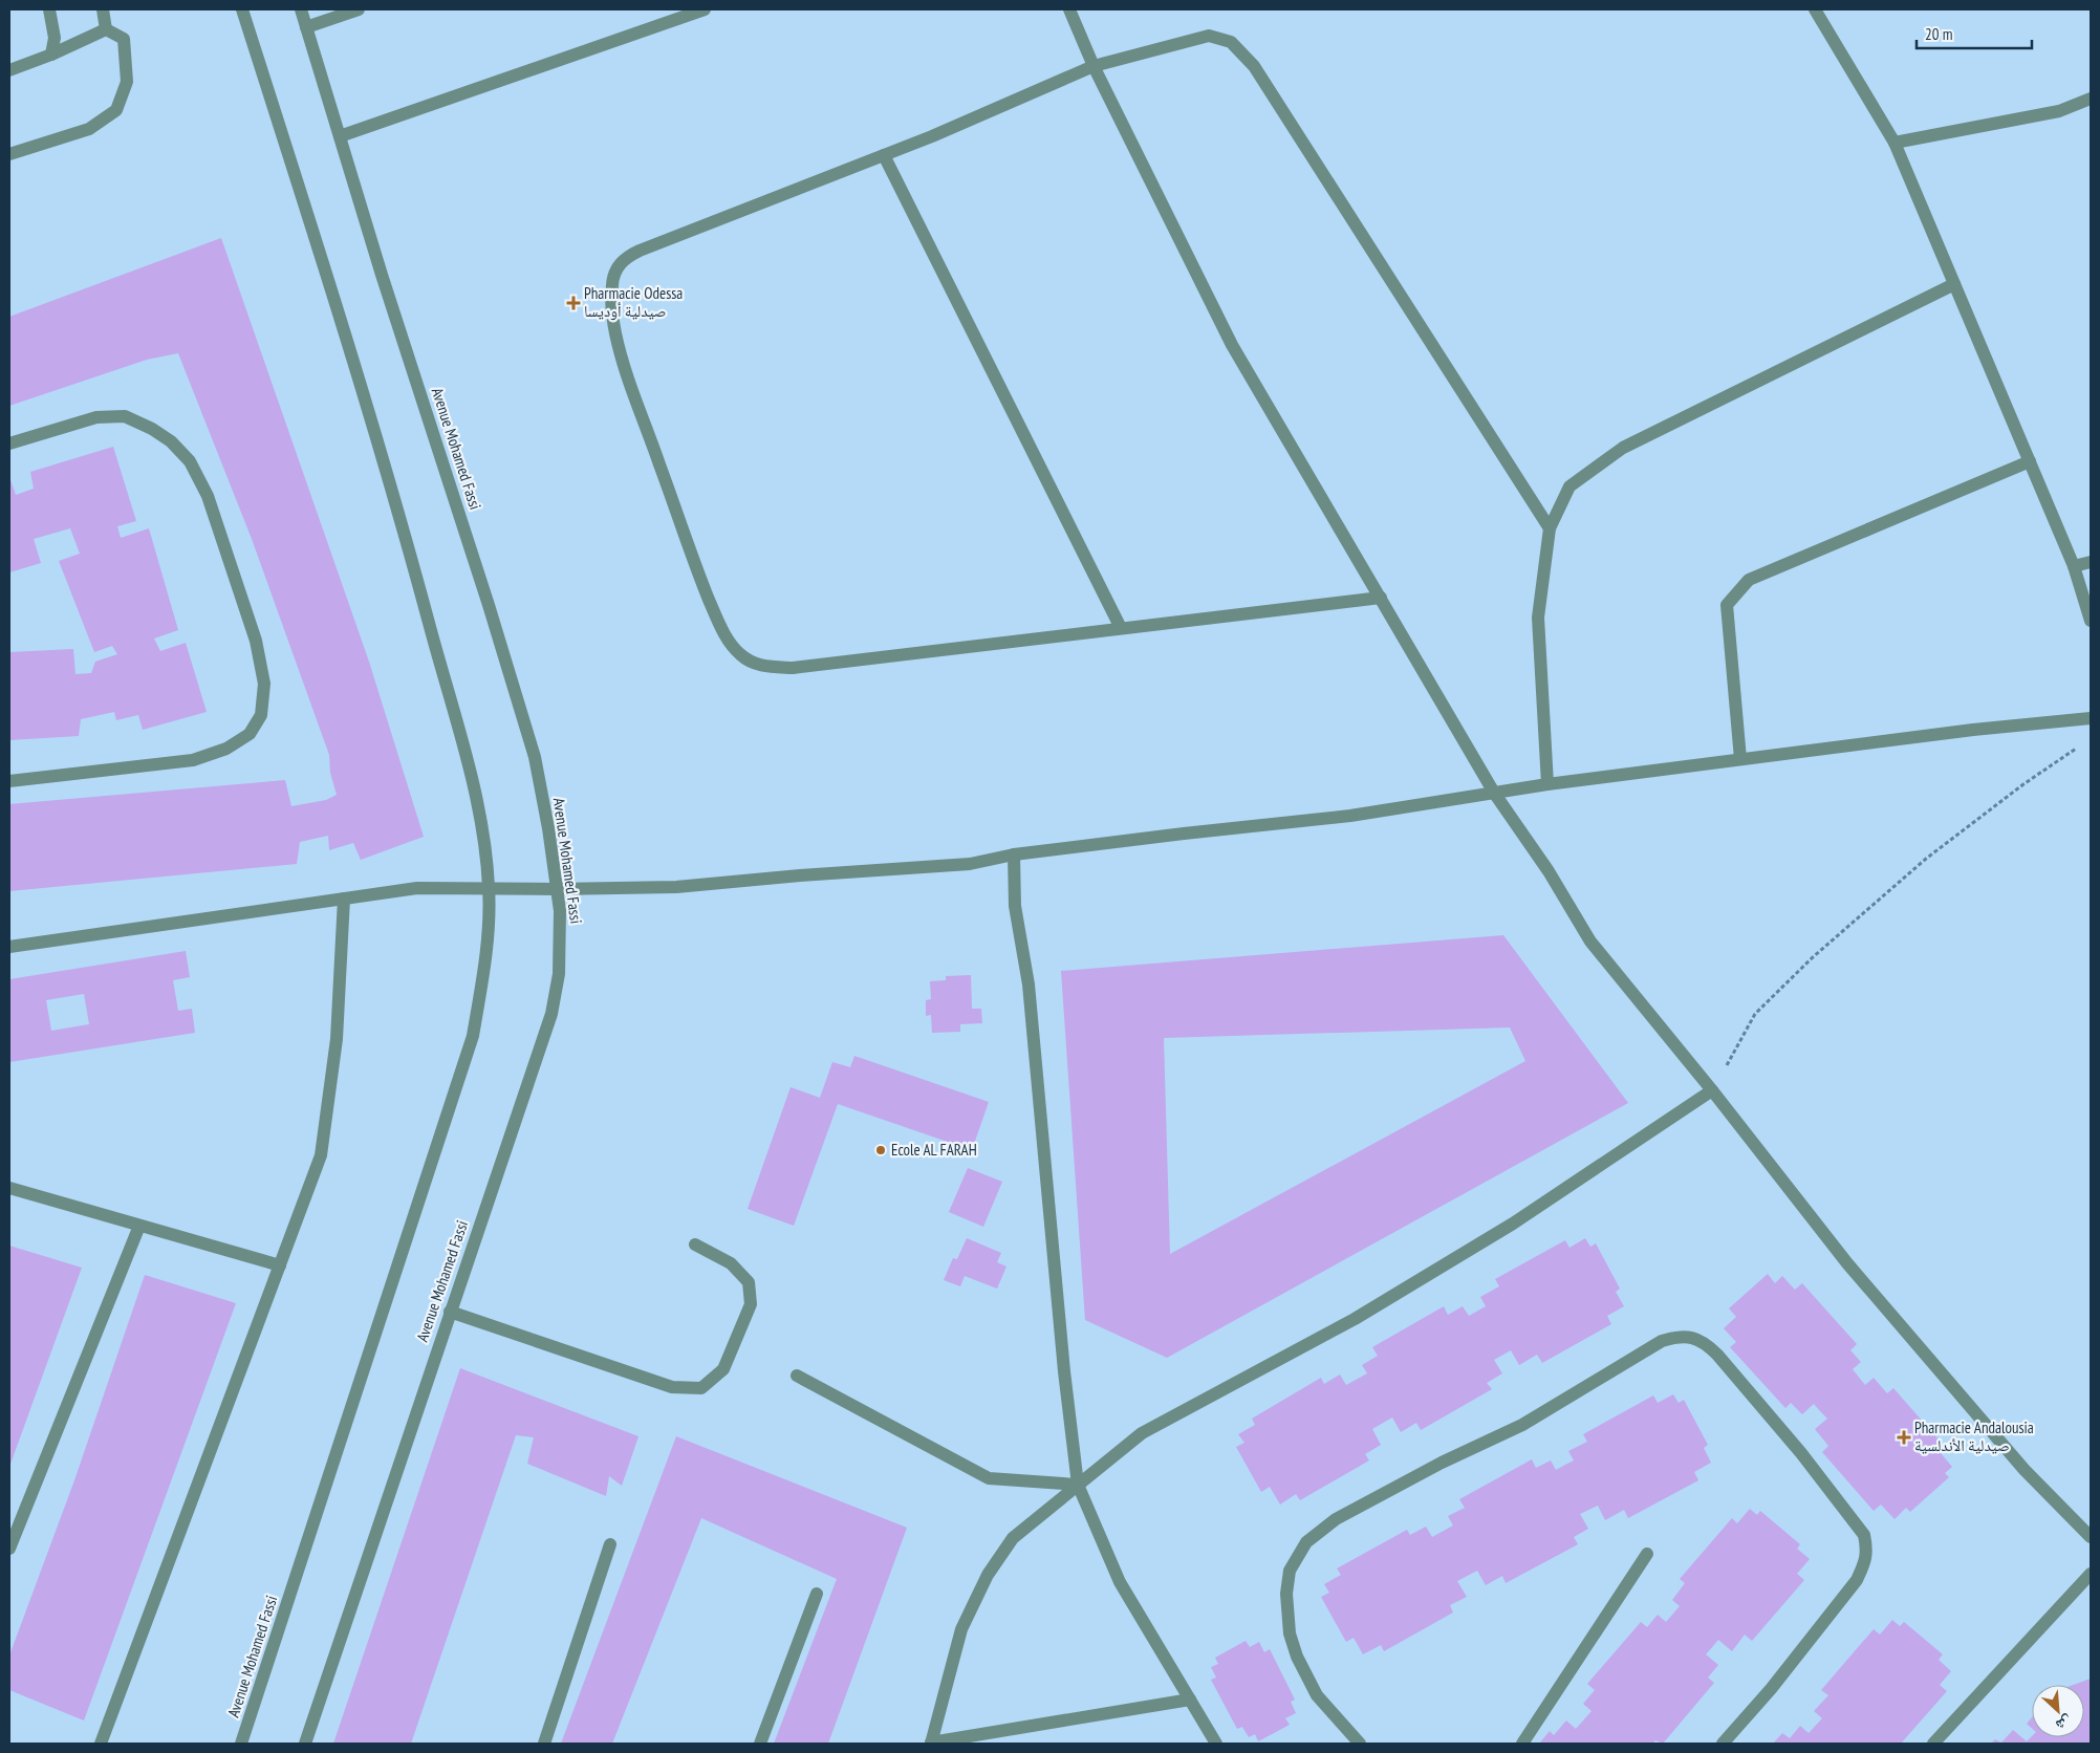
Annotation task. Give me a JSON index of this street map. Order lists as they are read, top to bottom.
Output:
{
  "streets": {
    "street": ["Avenue Mohamed Fassi"]
  },
  "places": {
    "health": ["Pharmacie Odessa صيدلية أوديسا", "Pharmacie Andalousia صيدلية الأندلسية"],
    "other": ["Ecole AL FARAH"]
  },
  "scale_bar": "20 m",
  "north": "bottom right"
}
